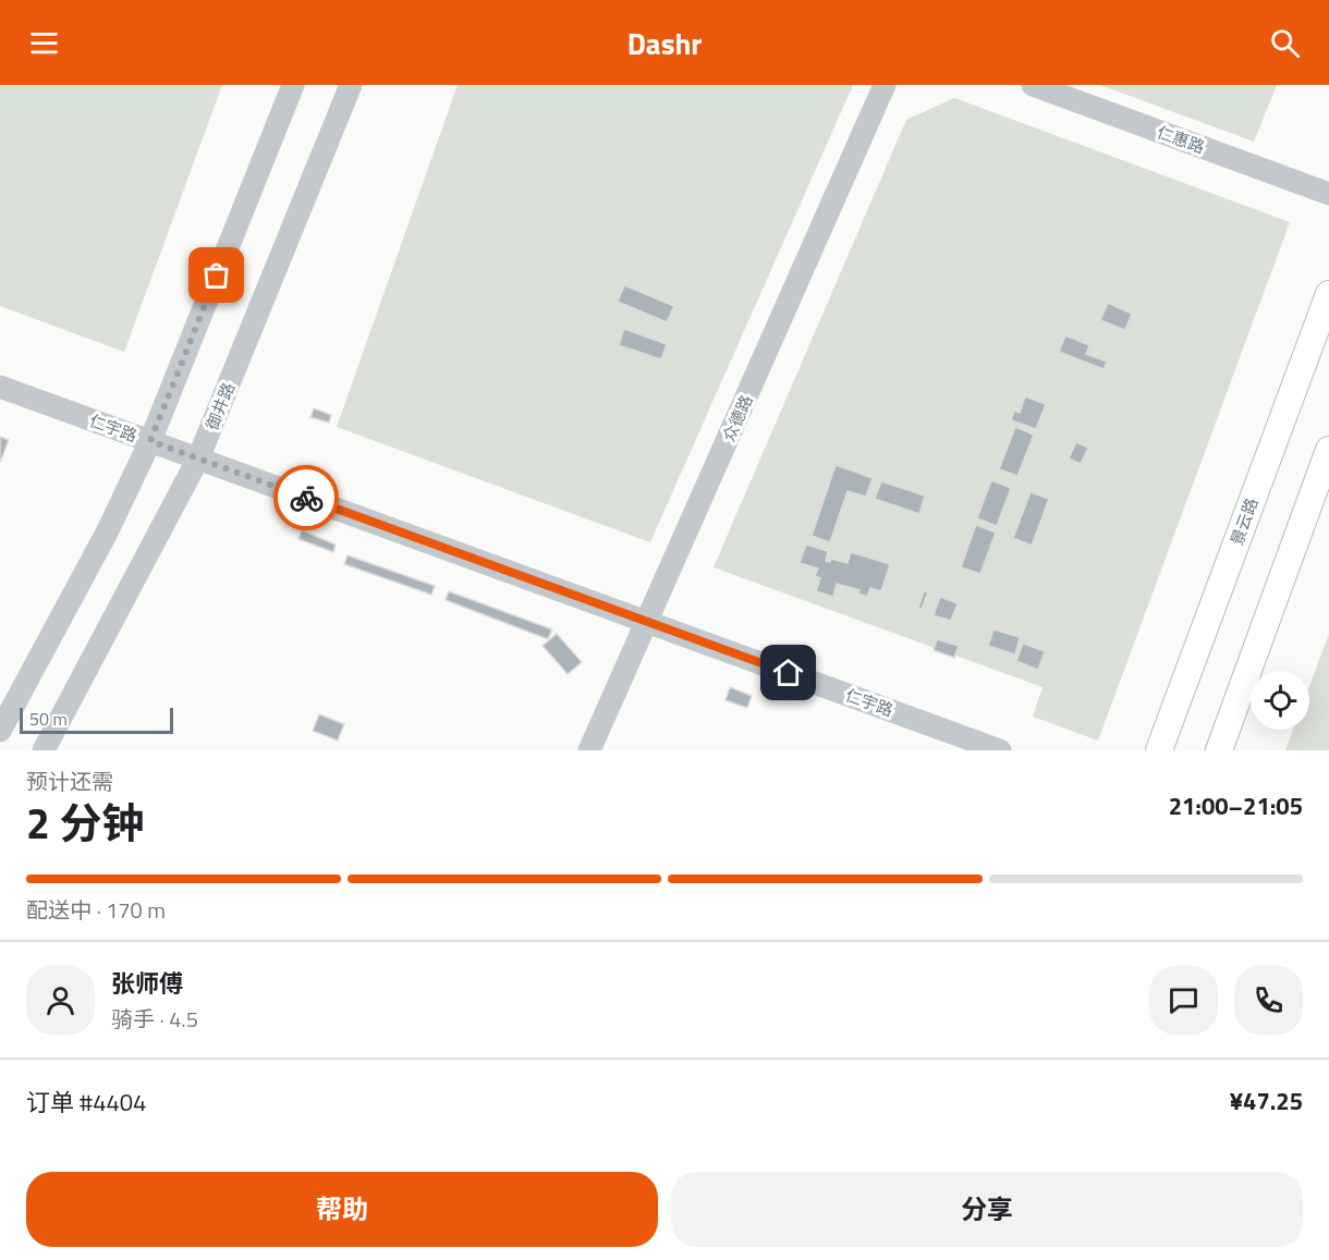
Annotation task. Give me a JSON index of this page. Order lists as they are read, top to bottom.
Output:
{
  "streets": {
    "main road": ["景云路"],
    "street": [
      "仁惠路",
      "御井路",
      "众德路",
      "仁宇路"
    ]
  },
  "crossings": [
    ["御井路", "仁宇路"],
    ["众德路", "仁宇路"]
  ],
  "scale_bar": "50 m",
  "page": {
    "header": "Dashr",
    "scale": "50 m",
    "heading": ["2 分钟", "预计还需", "21:00–21:05"],
    "panel": [
      "张师傅",
      "骑手 · 4.5",
      "订单 #4404",
      "¥47.25"
    ],
    "bar": "配送中 · 170 m",
    "buttons": ["帮助", "分享"]
  }
}
